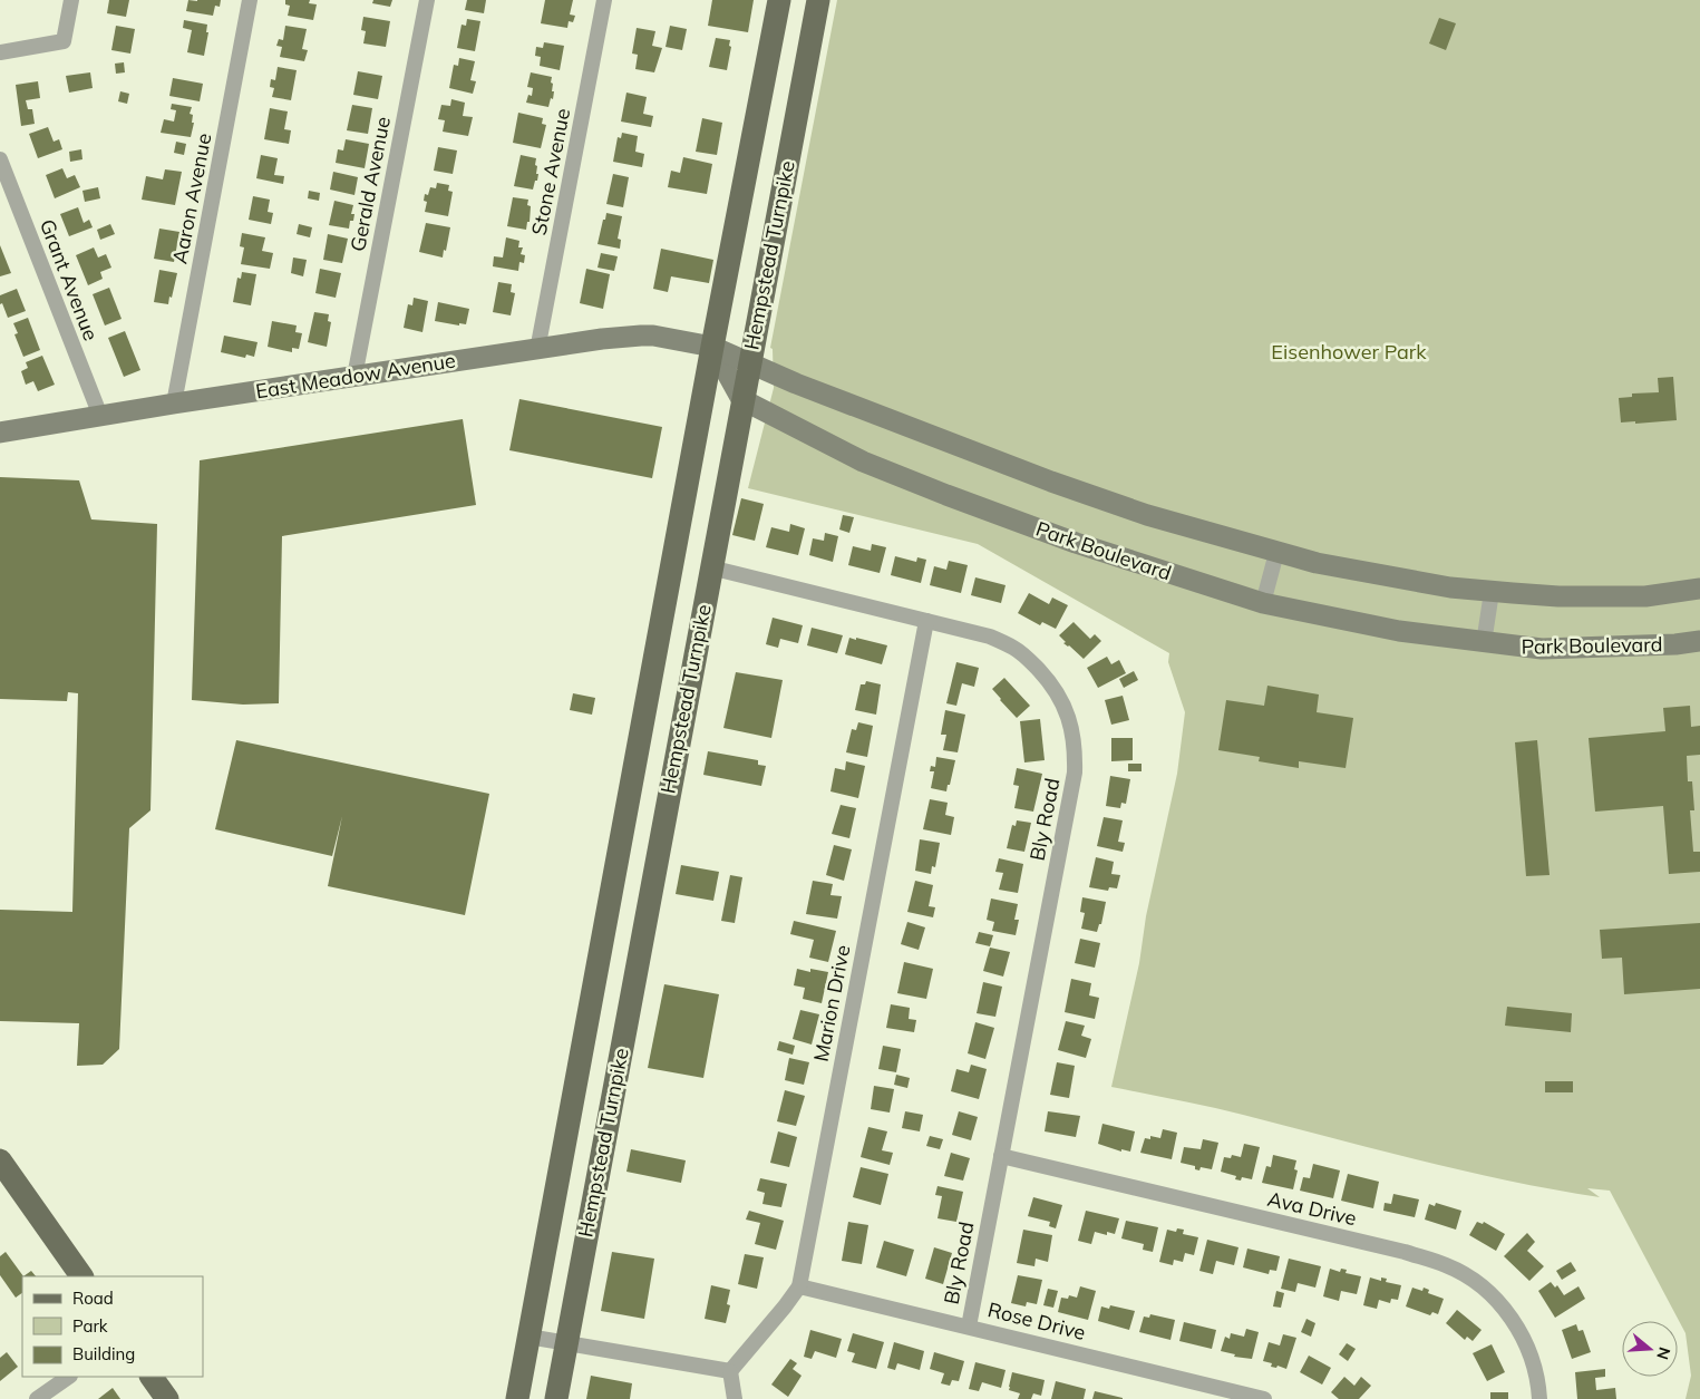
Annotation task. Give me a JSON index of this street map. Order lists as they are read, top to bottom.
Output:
{
  "streets": {
    "main road": ["Hempstead Turnpike"],
    "street": [
      "Stone Avenue",
      "Gerald Avenue",
      "Aaron Avenue",
      "Grant Avenue",
      "East Meadow Avenue",
      "Park Boulevard",
      "Bly Road",
      "Marion Drive",
      "Ava Drive",
      "Rose Drive"
    ]
  },
  "crossings": [
    ["Stone Avenue", "East Meadow Avenue"],
    ["Gerald Avenue", "East Meadow Avenue"],
    ["Aaron Avenue", "East Meadow Avenue"],
    ["Hempstead Turnpike", "East Meadow Avenue"],
    ["Hempstead Turnpike", "Park Boulevard"],
    ["Hempstead Turnpike", "Bly Road"],
    ["Grant Avenue", "East Meadow Avenue"],
    ["Bly Road", "Marion Drive"],
    ["Bly Road", "Ava Drive"],
    ["Bly Road", "Rose Drive"],
    ["Marion Drive", "Rose Drive"]
  ],
  "parks": ["Eisenhower Park"],
  "legend": ["Road", "Park", "Building"],
  "north": "right"
}
